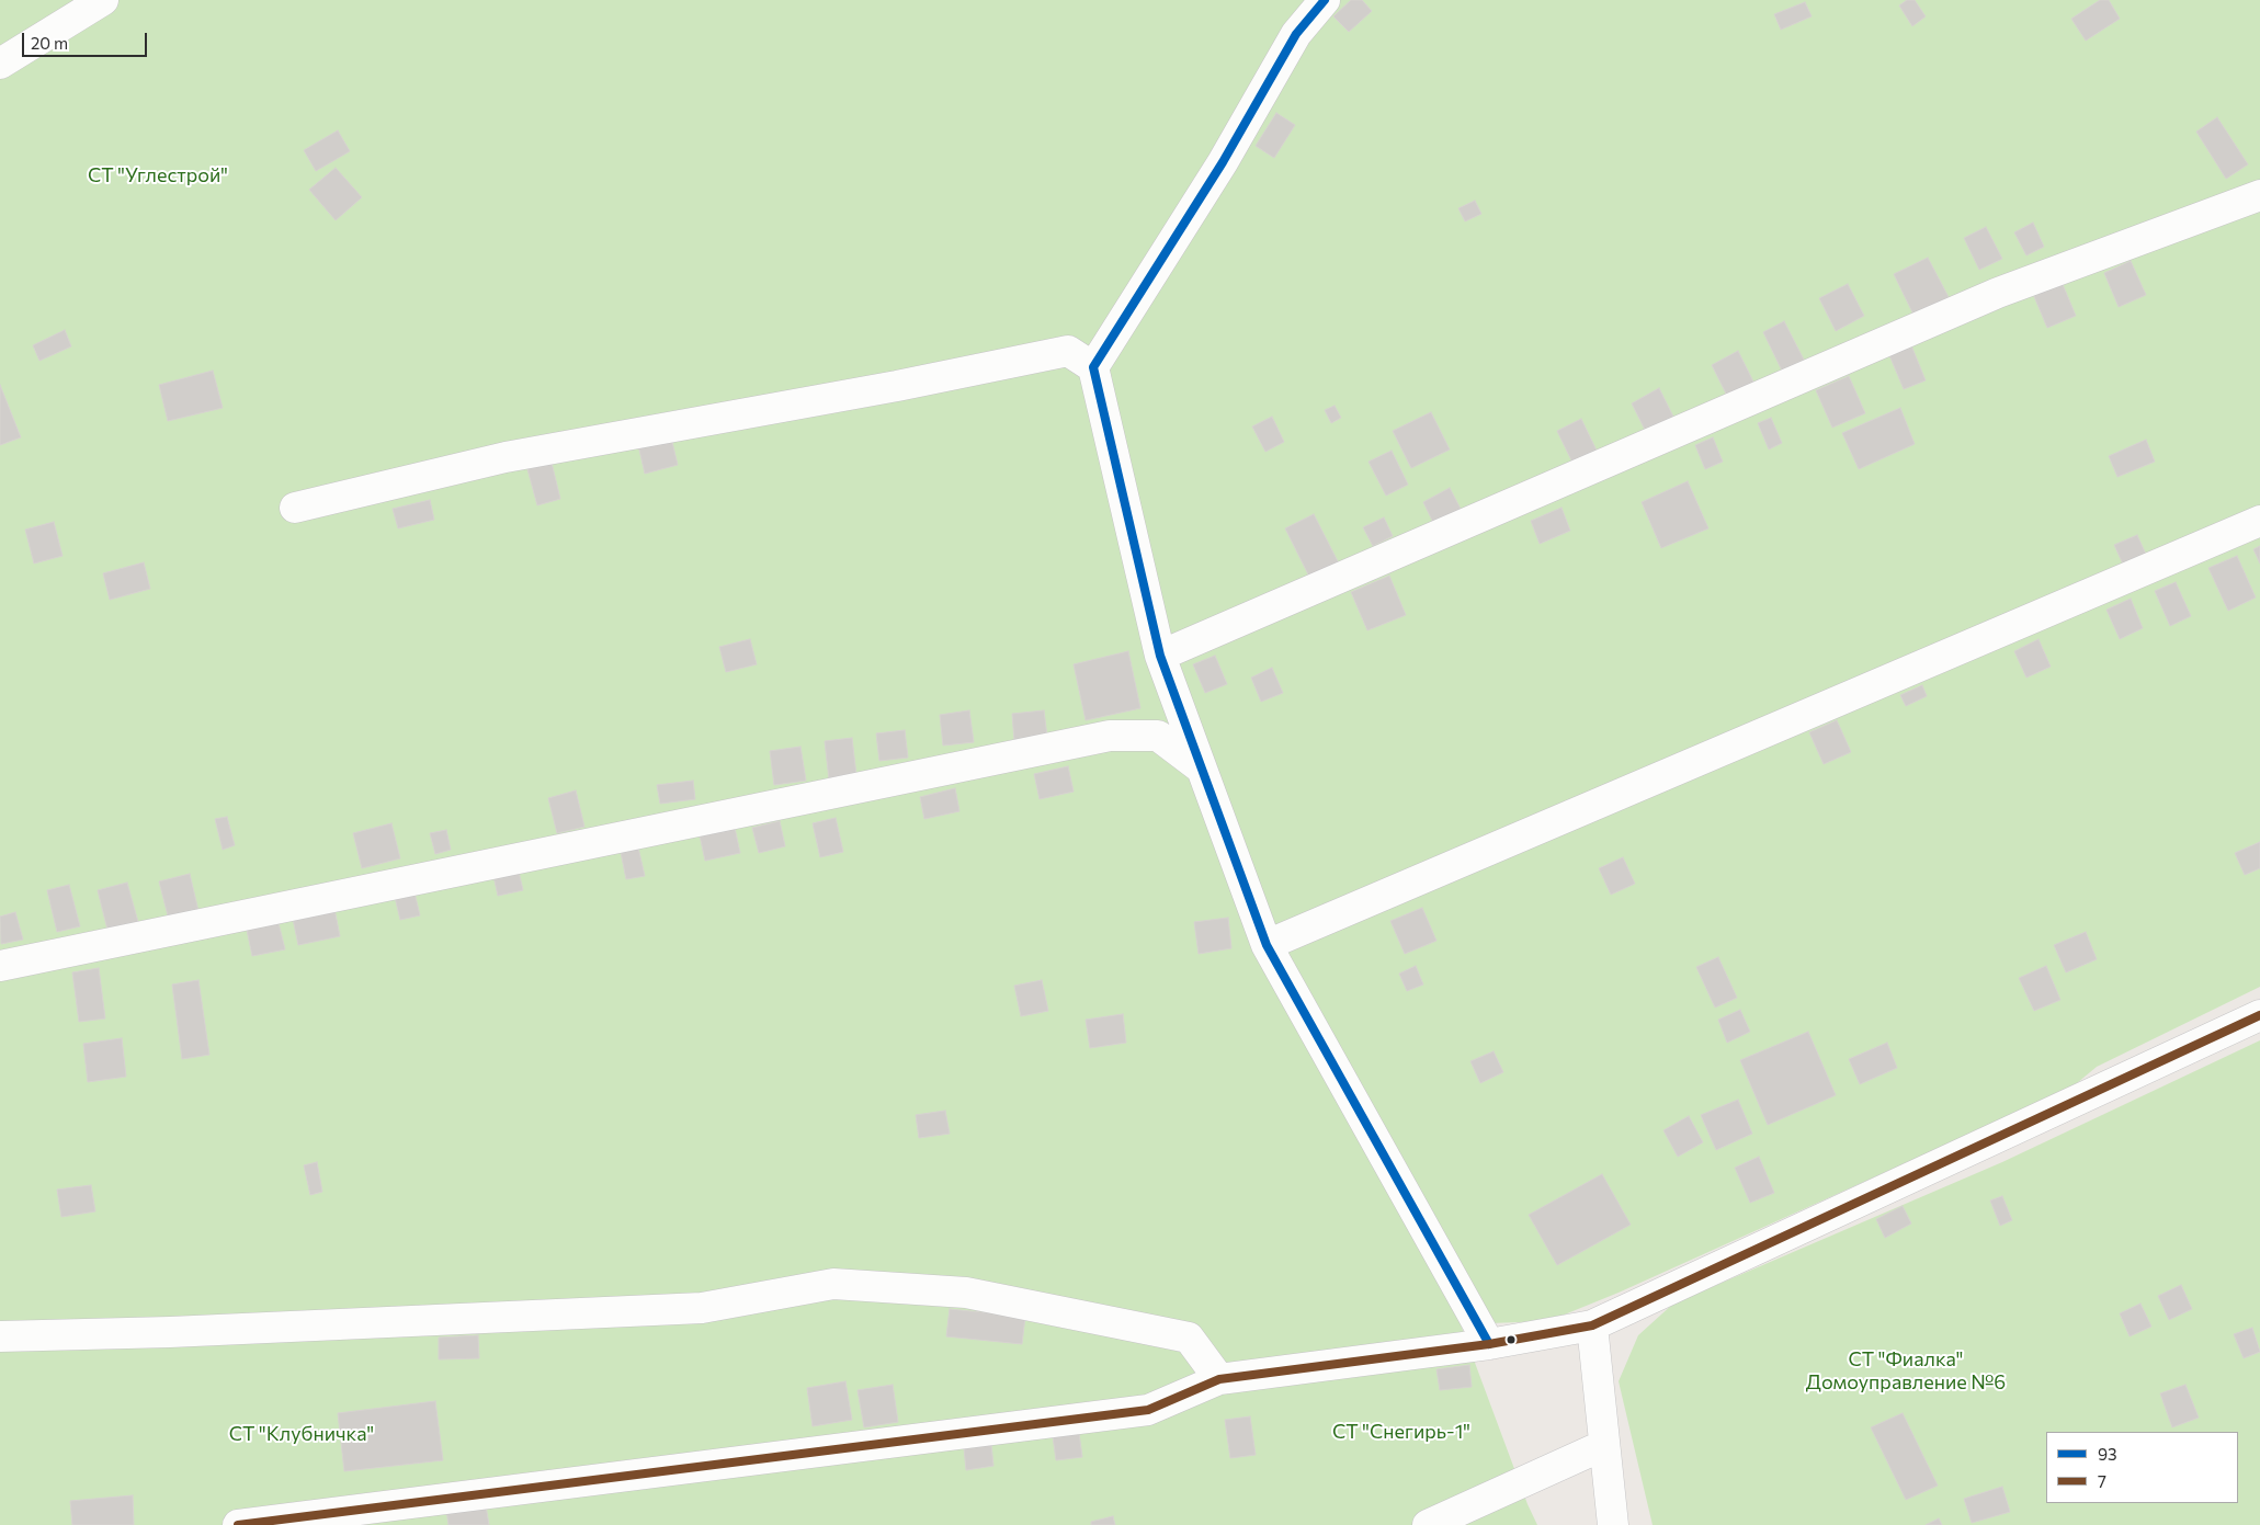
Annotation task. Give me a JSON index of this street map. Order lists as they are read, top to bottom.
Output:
{
  "parks": [
    "СТ \"Углестрой\"",
    "СТ \"Фиалка\" Домоуправление №6",
    "СТ \"Снегирь-1\"",
    "СТ \"Клубничка\""
  ],
  "lines": ["transit line 93", "transit line 7"],
  "legend": ["93", "7"],
  "scale_bar": "20 m"
}
